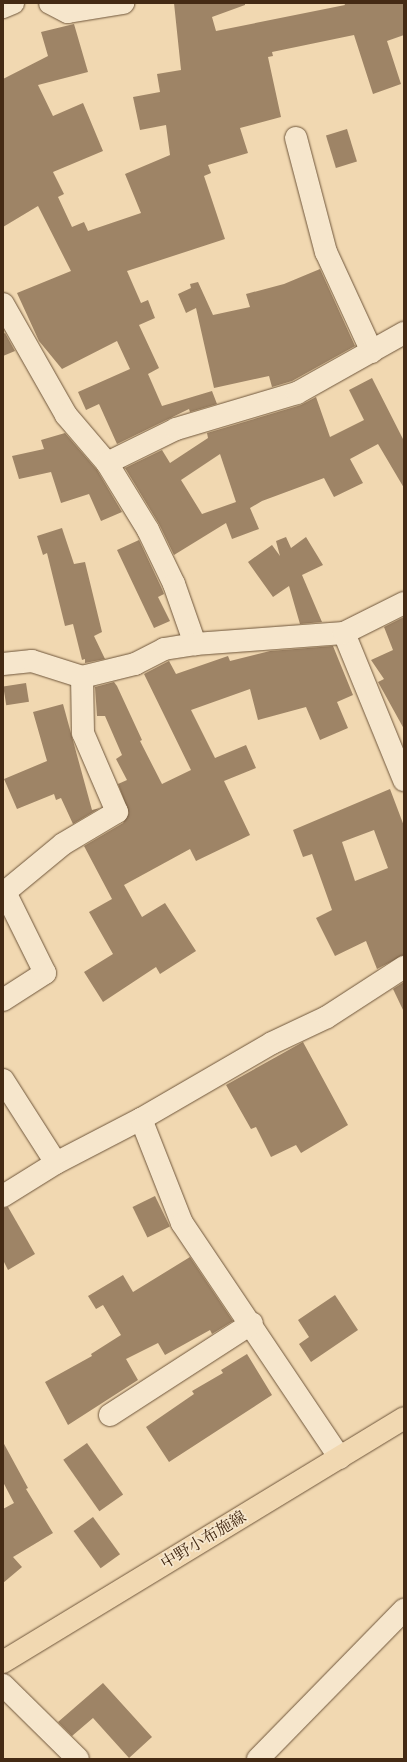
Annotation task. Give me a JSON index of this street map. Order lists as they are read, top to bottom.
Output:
{
  "streets": {
    "main road": ["中野小布施線"]
  }
}
